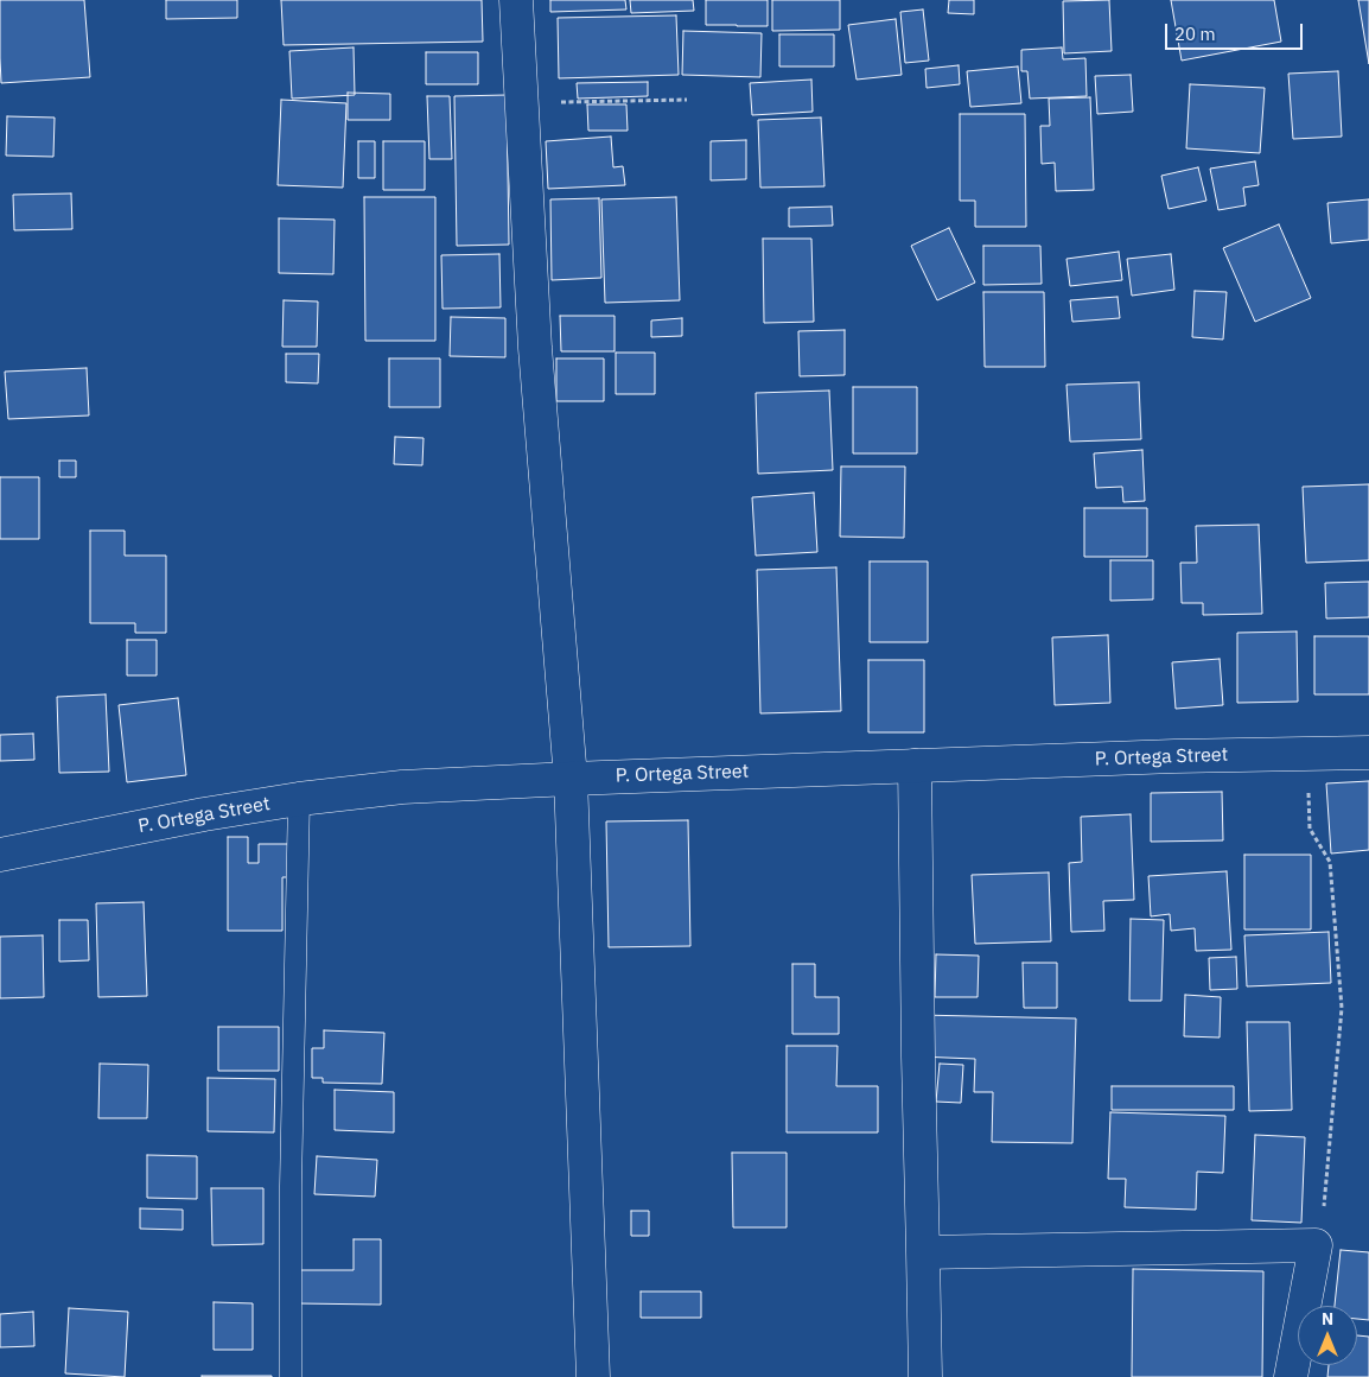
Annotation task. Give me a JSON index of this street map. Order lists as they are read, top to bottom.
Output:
{
  "streets": {
    "street": ["P. Ortega Street"]
  },
  "scale_bar": "20 m",
  "north": "top"
}
